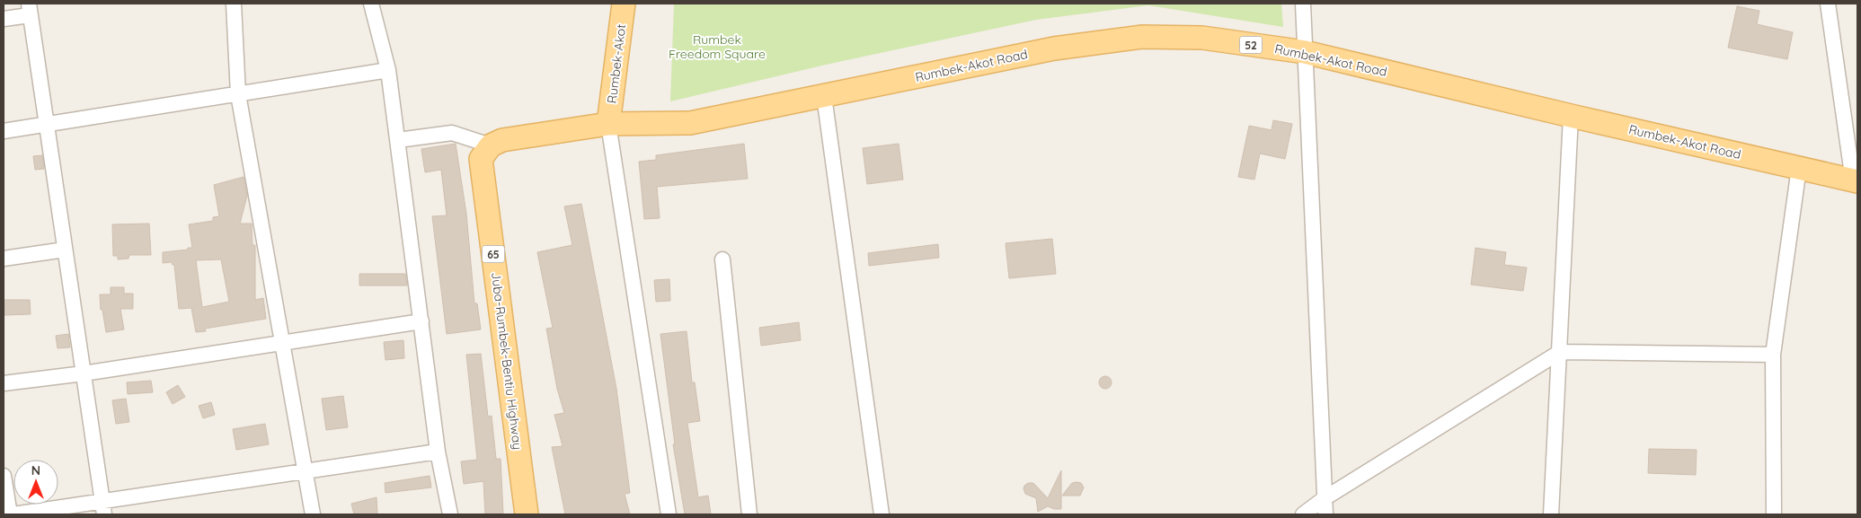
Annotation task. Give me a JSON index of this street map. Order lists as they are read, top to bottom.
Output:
{
  "streets": {
    "main road": [
      "52",
      "Rumbek-Akot Road",
      "Rumbek-Akot",
      "65",
      "Juba-Rumbek-Bentiu Highway"
    ]
  },
  "crossings": [
    ["Rumbek-Akot Road", "Rumbek-Akot"]
  ],
  "parks": ["Rumbek Freedom Square"],
  "north": "top"
}
